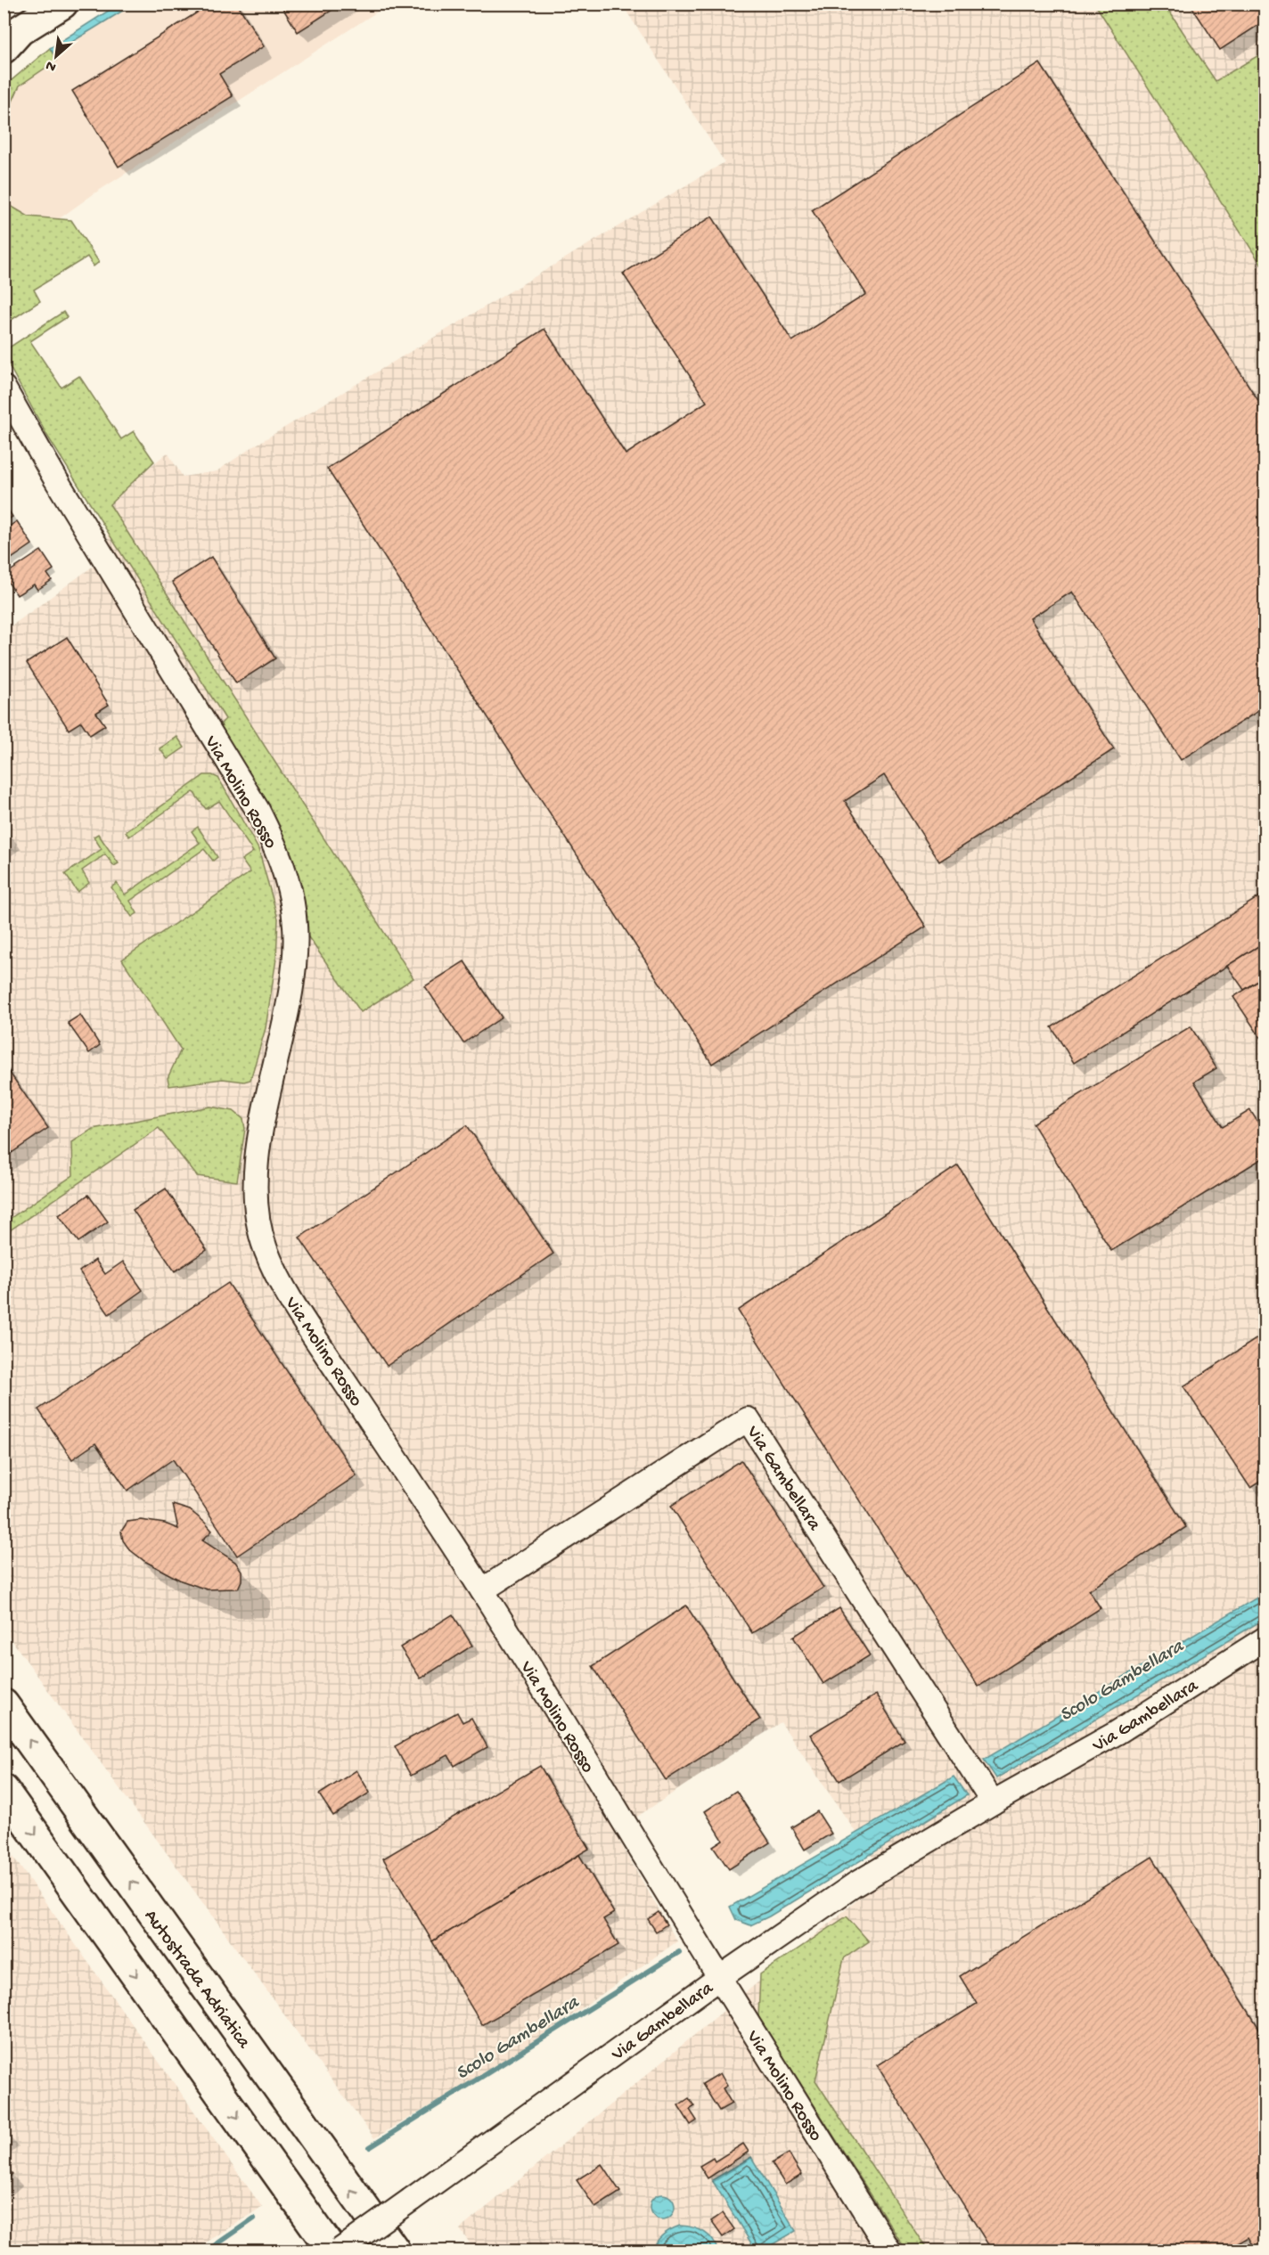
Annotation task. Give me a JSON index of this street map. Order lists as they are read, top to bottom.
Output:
{
  "streets": {
    "main road": ["Autostrada Adriatica"],
    "street": ["Via Molino Rosso", "Via Gambellara"]
  },
  "crossings": [
    ["Via Molino Rosso", "Via Gambellara"]
  ],
  "water": ["Scolo Gambellara"],
  "north": "bottom left"
}
